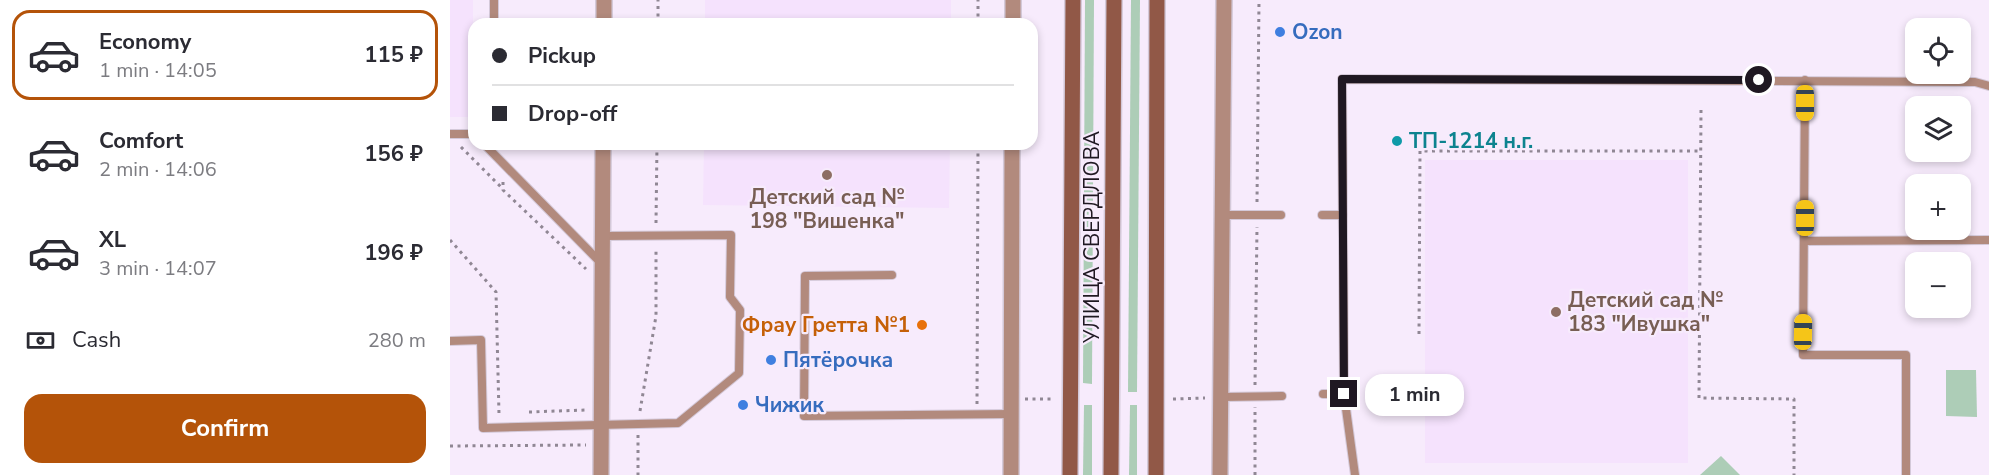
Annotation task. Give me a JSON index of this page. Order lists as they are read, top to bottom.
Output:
{
  "streets": {
    "main road": ["УЛИЦА СВЕРДЛОВА"]
  },
  "places": [
    "Ozon",
    "ТП-1214 н.г.",
    "Детский сад № 198 \"Вишенка\"",
    "Детский сад № 183 \"Ивушка\"",
    "Фрау Гретта №1",
    "Пятёрочка",
    "Чижик"
  ],
  "page": {
    "list": [
      {
        "name": "Economy",
        "note": "1 min · 14:05",
        "value": "115 ₽"
      },
      {
        "name": "Comfort",
        "note": "2 min · 14:06",
        "value": "156 ₽"
      },
      {
        "name": "XL",
        "note": "3 min · 14:07",
        "value": "196 ₽"
      }
    ],
    "map_buttons": ["+", "−"],
    "banner": ["Pickup", "Drop-off"],
    "pay": ["Cash", "280 m"],
    "bubble": "1 min",
    "buttons": "Confirm"
  }
}
